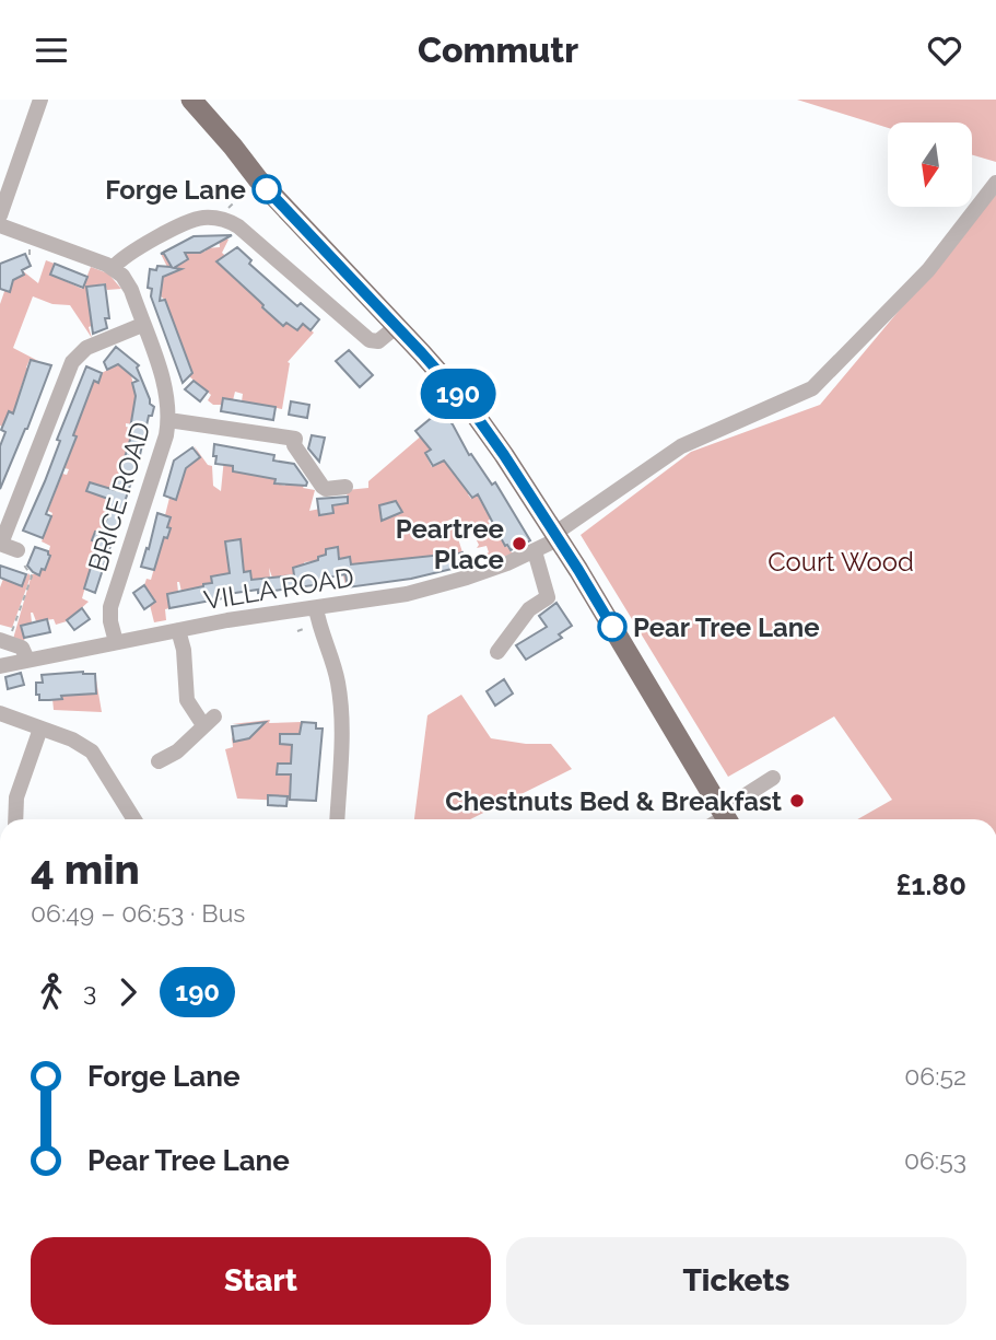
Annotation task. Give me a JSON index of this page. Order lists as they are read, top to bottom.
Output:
{
  "streets": {
    "street": ["BRICE ROAD", "VILLA ROAD"]
  },
  "crossings": [
    ["BRICE ROAD", "VILLA ROAD"]
  ],
  "parks": ["Court Wood"],
  "places": [
    "Forge Lane",
    "Peartree Place",
    "Pear Tree Lane",
    "Chestnuts Bed & Breakfast"
  ],
  "lines": ["bus line 190"],
  "north": "bottom",
  "page": {
    "header": "Commutr",
    "on_map": "190",
    "heading": ["4 min", "06:49 – 06:53 · Bus", "£1.80"],
    "legs": ["3", "190"],
    "list": [
      {
        "name": "Forge Lane",
        "value": "06:52"
      },
      {
        "name": "Pear Tree Lane",
        "value": "06:53"
      }
    ],
    "buttons": ["Start", "Tickets"]
  }
}
